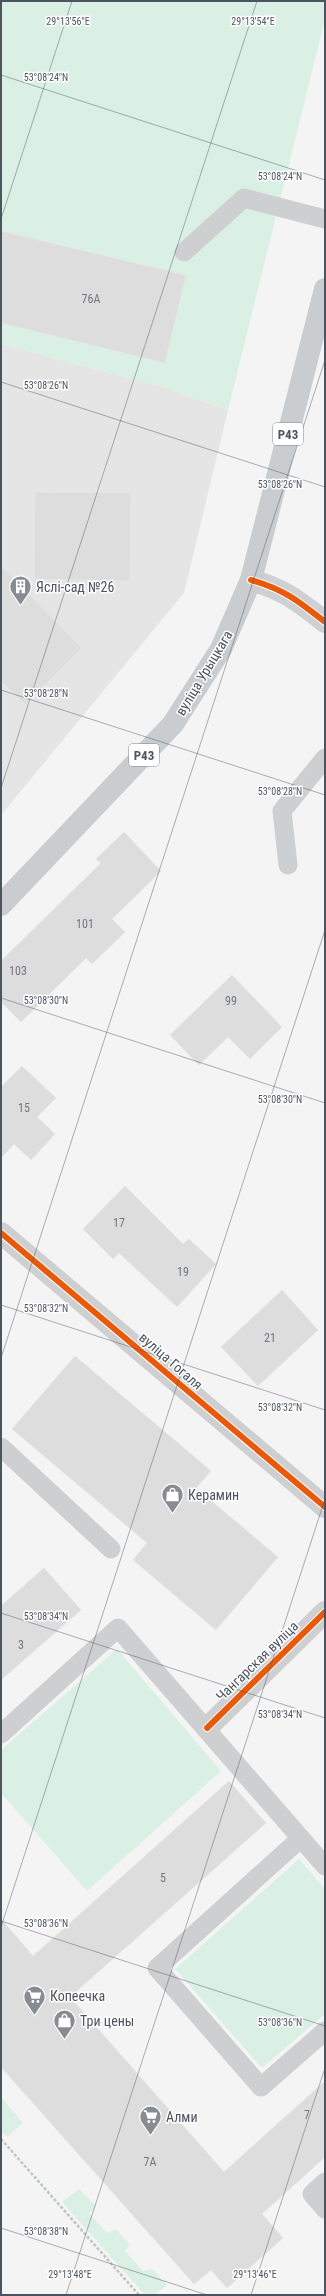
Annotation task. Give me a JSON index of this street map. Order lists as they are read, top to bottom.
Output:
{
  "streets": {
    "main road": ["Р43", "вуліца Урыцкага"],
    "street": ["вуліца Гогаля", "Чангарская вуліца"]
  },
  "places": {
    "building": ["Яслі-сад №26"],
    "shop": ["Керамин", "Три цены"],
    "supermarket": ["Копеечка", "Алми"]
  },
  "house_numbers": [
    "76А",
    "101",
    "103",
    "99",
    "15",
    "17",
    "19",
    "21",
    "3",
    "5",
    "7",
    "7А"
  ],
  "coordinates": [
    "29°13'56\"E",
    "29°13'54\"E",
    "53°08'24\"N",
    "53°08'26\"N",
    "53°08'28\"N",
    "53°08'30\"N",
    "53°08'32\"N",
    "53°08'34\"N",
    "53°08'36\"N",
    "53°08'38\"N",
    "29°13'48\"E",
    "29°13'46\"E"
  ]
}
